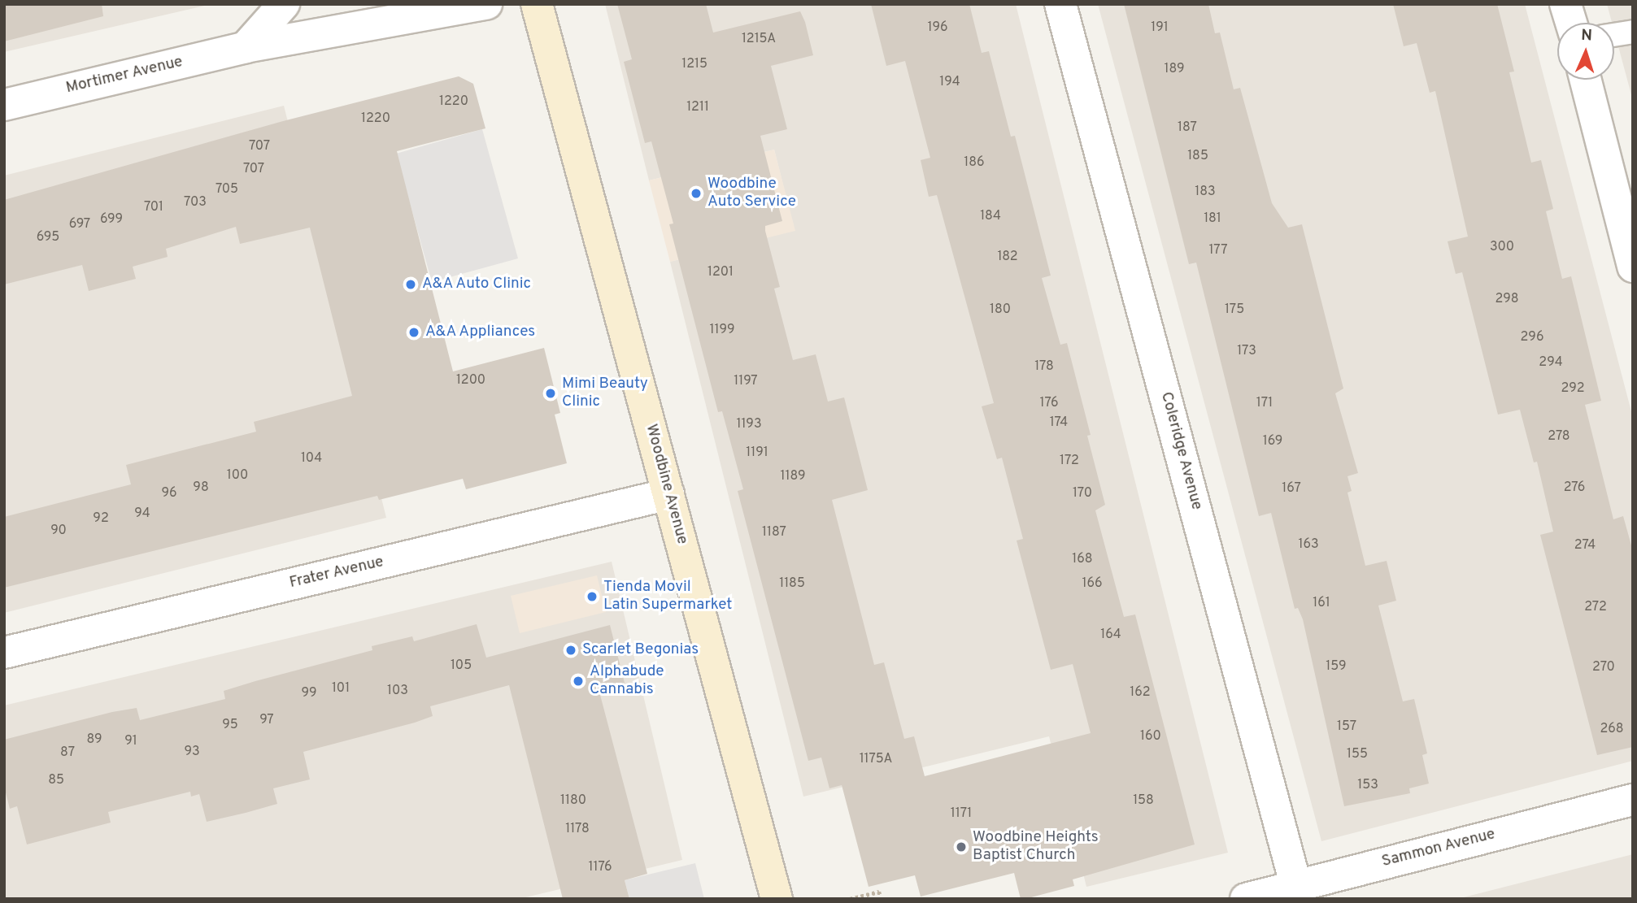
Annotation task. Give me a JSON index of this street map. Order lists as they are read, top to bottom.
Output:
{
  "streets": {
    "main road": ["Woodbine Avenue"],
    "street": [
      "Mortimer Avenue",
      "Coleridge Avenue",
      "Frater Avenue",
      "Sammon Avenue"
    ]
  },
  "crossings": [
    ["Coleridge Avenue", "Sammon Avenue"],
    ["Woodbine Avenue", "Frater Avenue"]
  ],
  "places": [
    "Woodbine Auto Service",
    "A&A Auto Clinic",
    "A&A Appliances",
    "Mimi Beauty Clinic",
    "Tienda Movil Latin Supermarket",
    "Scarlet Begonias",
    "Alphabude Cannabis",
    "Woodbine Heights Baptist Church"
  ],
  "house_numbers": [
    "196",
    "191",
    "1215A",
    "1215",
    "189",
    "194",
    "1220",
    "1211",
    "1220",
    "187",
    "707",
    "185",
    "186",
    "707",
    "705",
    "183",
    "703",
    "701",
    "184",
    "181",
    "699",
    "697",
    "695",
    "300",
    "177",
    "182",
    "1201",
    "298",
    "180",
    "175",
    "1199",
    "296",
    "173",
    "294",
    "178",
    "1200",
    "1197",
    "292",
    "176",
    "171",
    "174",
    "1193",
    "278",
    "169",
    "1191",
    "104",
    "172",
    "100",
    "1189",
    "98",
    "276",
    "167",
    "96",
    "170",
    "94",
    "92",
    "90",
    "1187",
    "163",
    "274",
    "168",
    "1185",
    "166",
    "161",
    "272",
    "164",
    "105",
    "159",
    "270",
    "101",
    "103",
    "162",
    "99",
    "97",
    "95",
    "157",
    "268",
    "160",
    "89",
    "91",
    "93",
    "87",
    "155",
    "1175A",
    "85",
    "153",
    "1180",
    "158",
    "1171",
    "1178",
    "1176"
  ],
  "north": "top"
}
